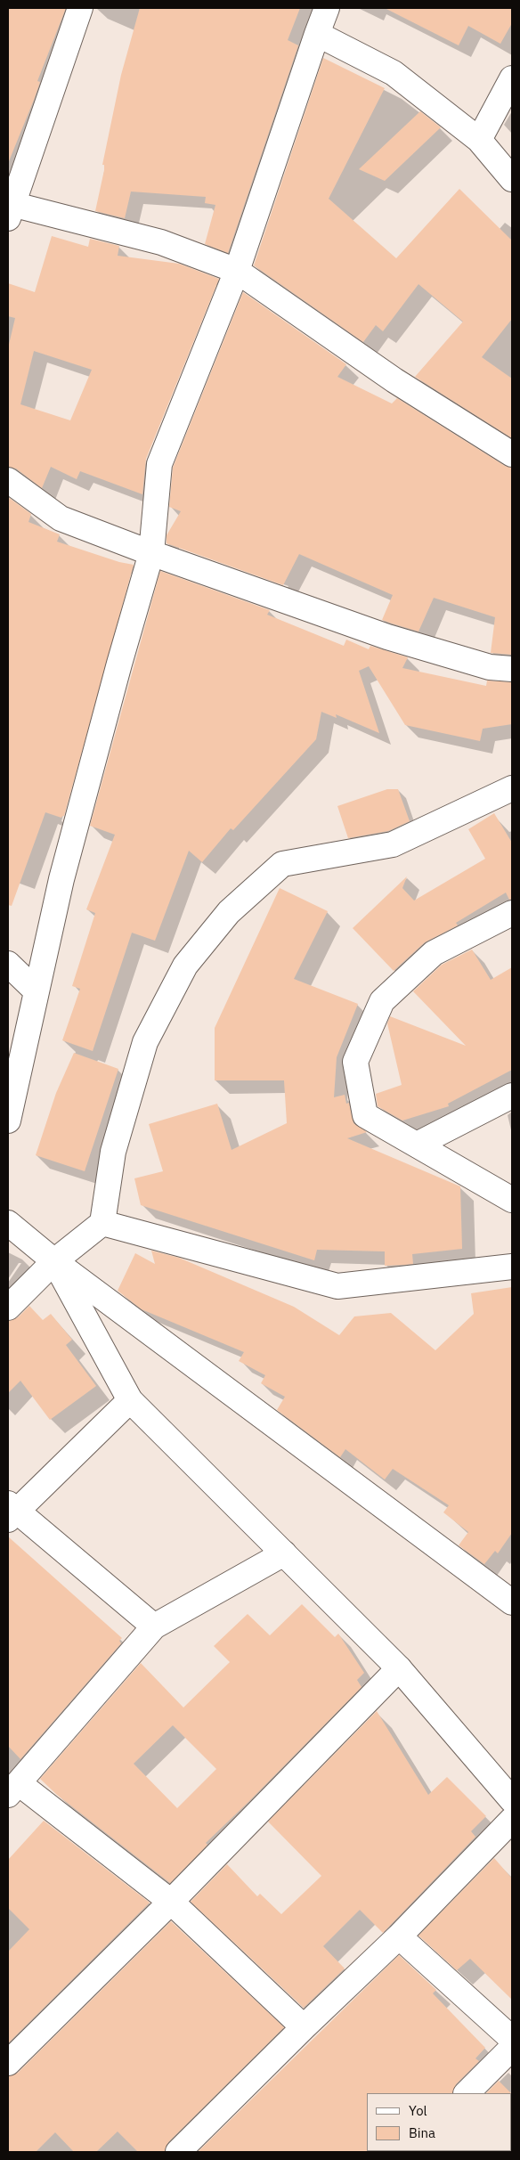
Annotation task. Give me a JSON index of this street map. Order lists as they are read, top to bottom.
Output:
{
  "legend": ["Yol", "Bina"]
}
